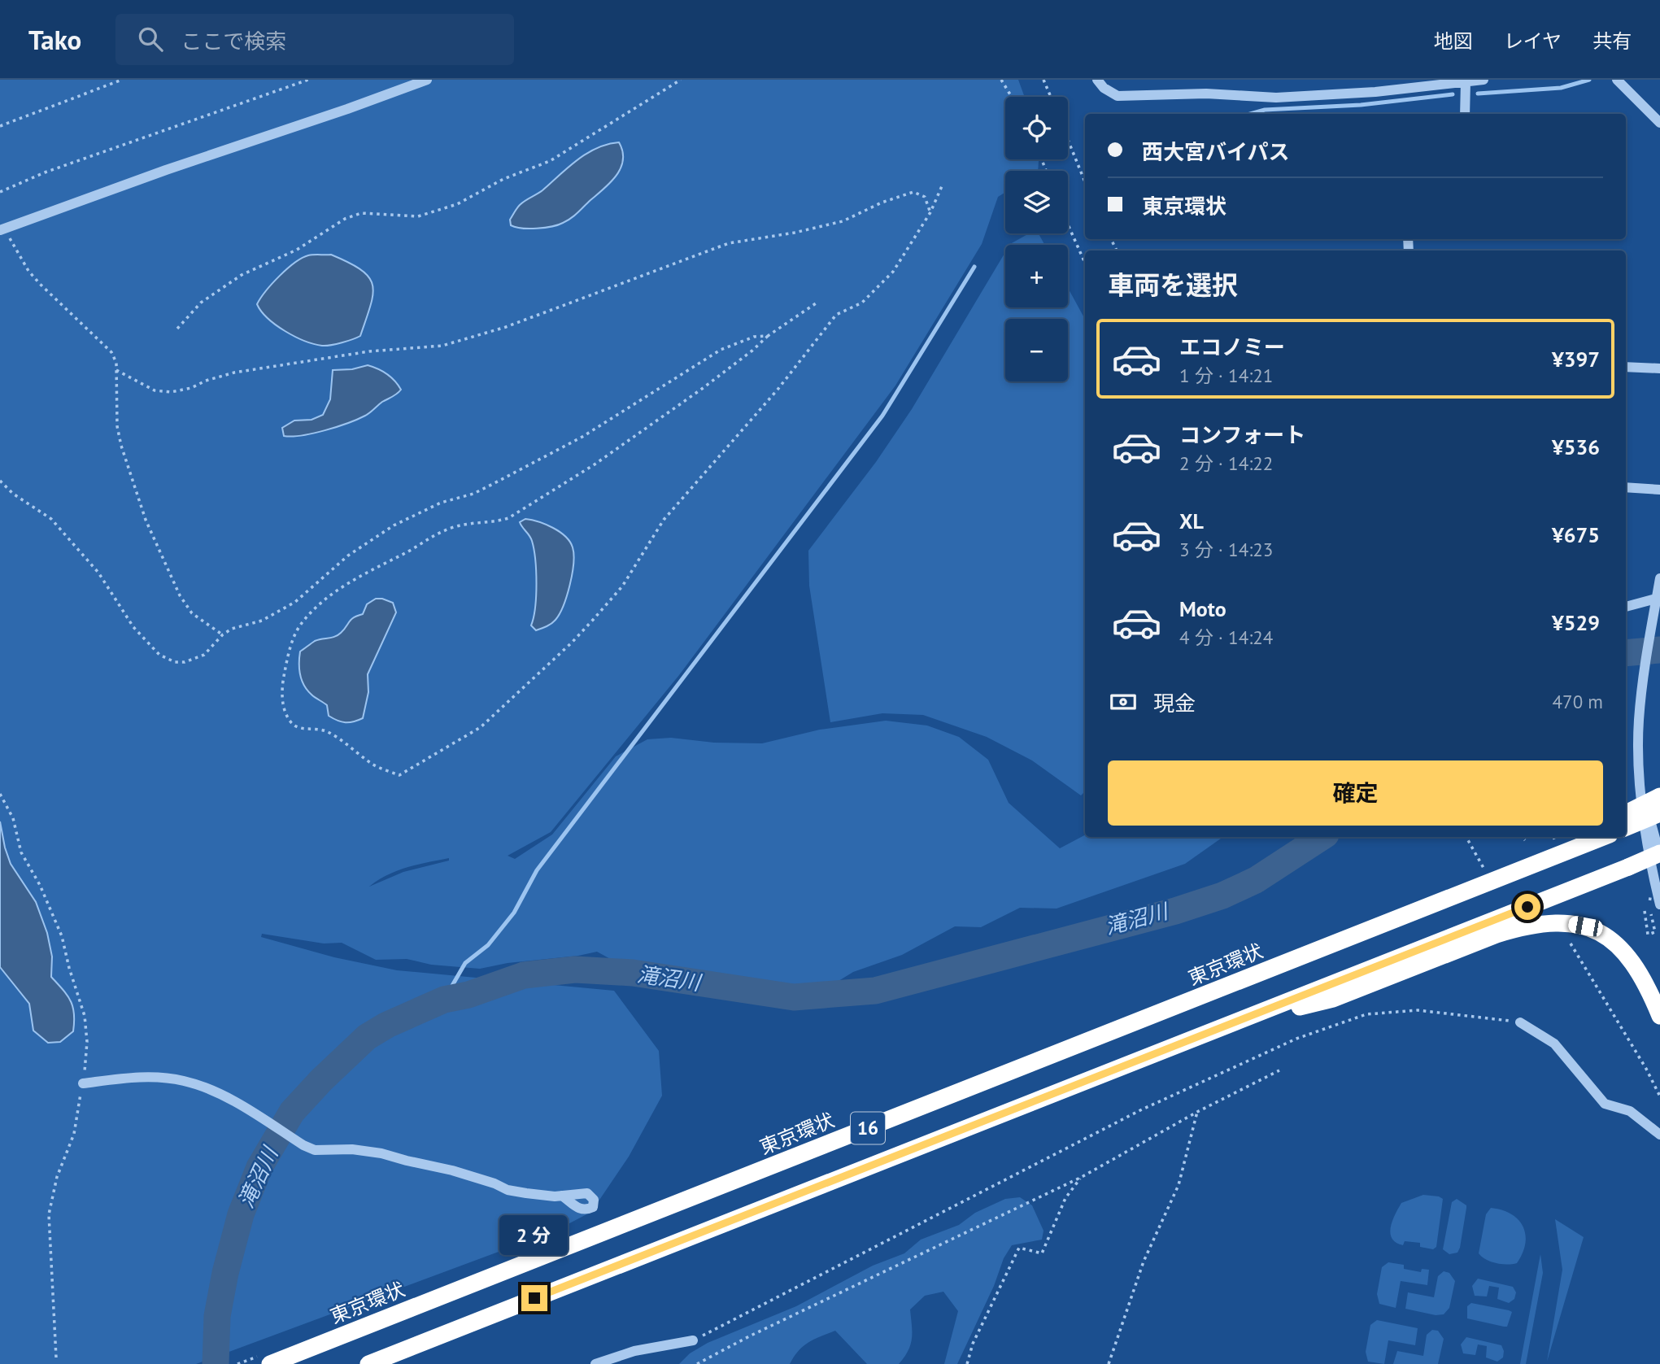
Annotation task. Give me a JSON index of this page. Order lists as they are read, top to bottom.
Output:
{
  "streets": {
    "highway": ["東京環状", "16"]
  },
  "crossings": [
    ["東京環状", "16"]
  ],
  "water": ["滝沼川"],
  "page": {
    "header": "Tako",
    "search": "ここで検索",
    "nav": ["地図", "レイヤ", "共有"],
    "map_buttons": ["+", "−"],
    "banner": ["西大宮バイパス", "東京環状"],
    "heading": "車両を選択",
    "list": [
      {
        "name": "エコノミー",
        "note": "1 分 · 14:21",
        "value": "¥397"
      },
      {
        "name": "コンフォート",
        "note": "2 分 · 14:22",
        "value": "¥536"
      },
      {
        "name": "XL",
        "note": "3 分 · 14:23",
        "value": "¥675"
      },
      {
        "name": "Moto",
        "note": "4 分 · 14:24",
        "value": "¥529"
      }
    ],
    "pay": ["現金", "470 m"],
    "buttons": "確定",
    "bubble": "2 分"
  }
}
